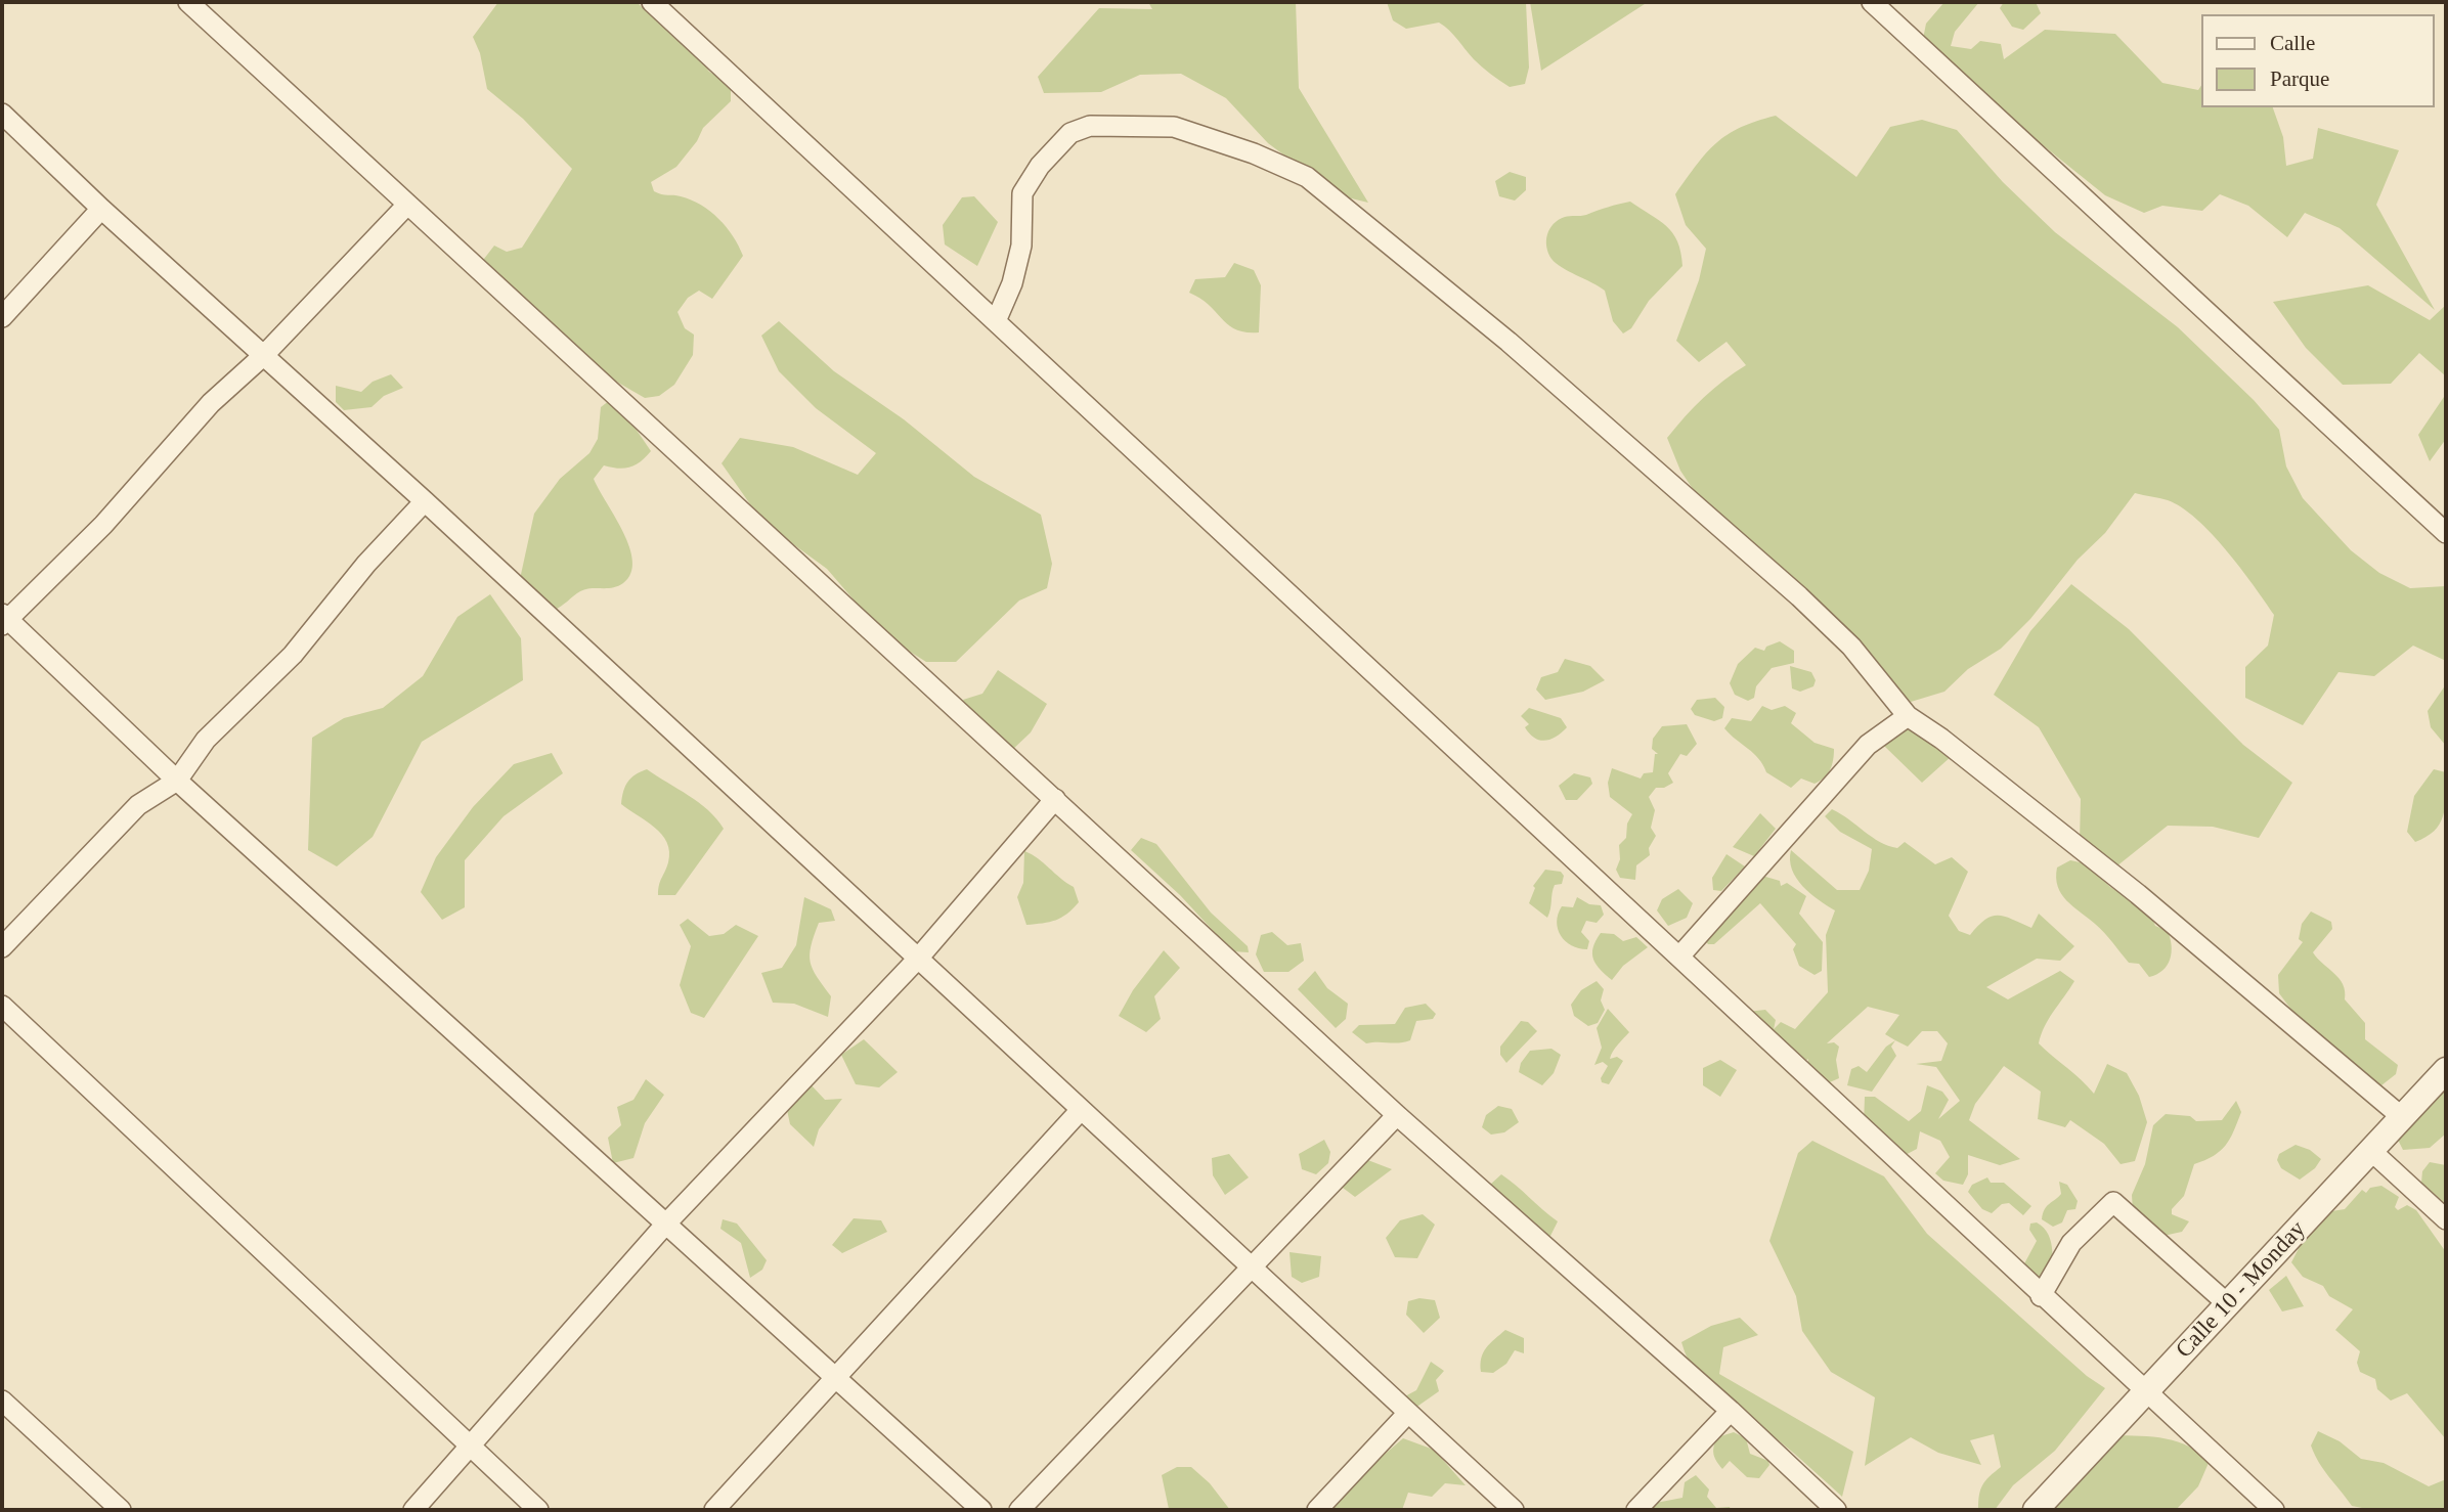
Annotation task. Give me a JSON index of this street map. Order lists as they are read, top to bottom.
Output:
{
  "streets": {
    "street": ["Calle 10 - Monday"]
  },
  "legend": ["Calle", "Parque"]
}
